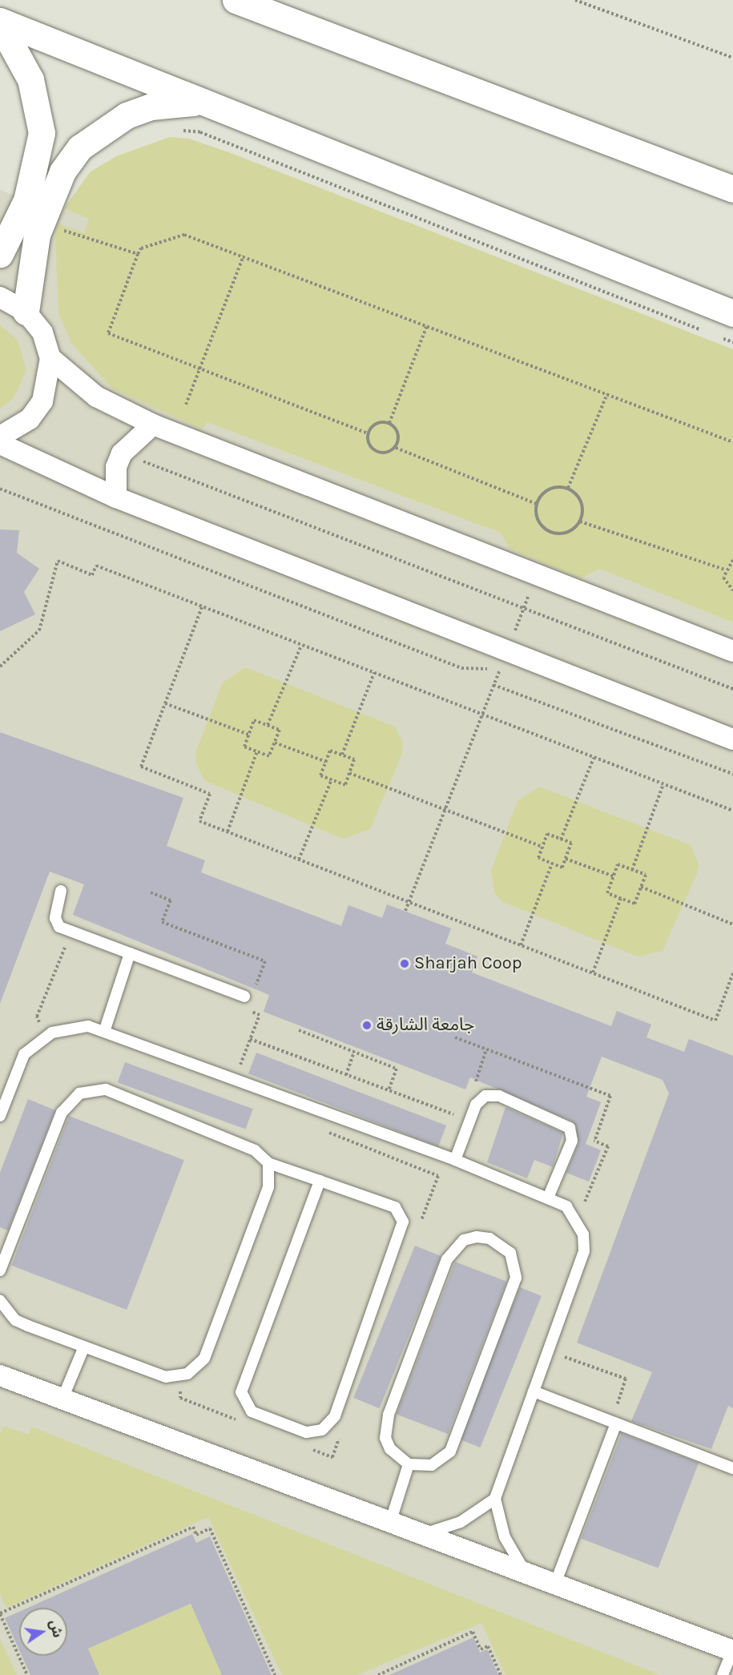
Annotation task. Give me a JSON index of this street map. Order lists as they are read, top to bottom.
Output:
{
  "places": ["Sharjah Coop", "جامعة الشارقة"],
  "north": "right"
}
